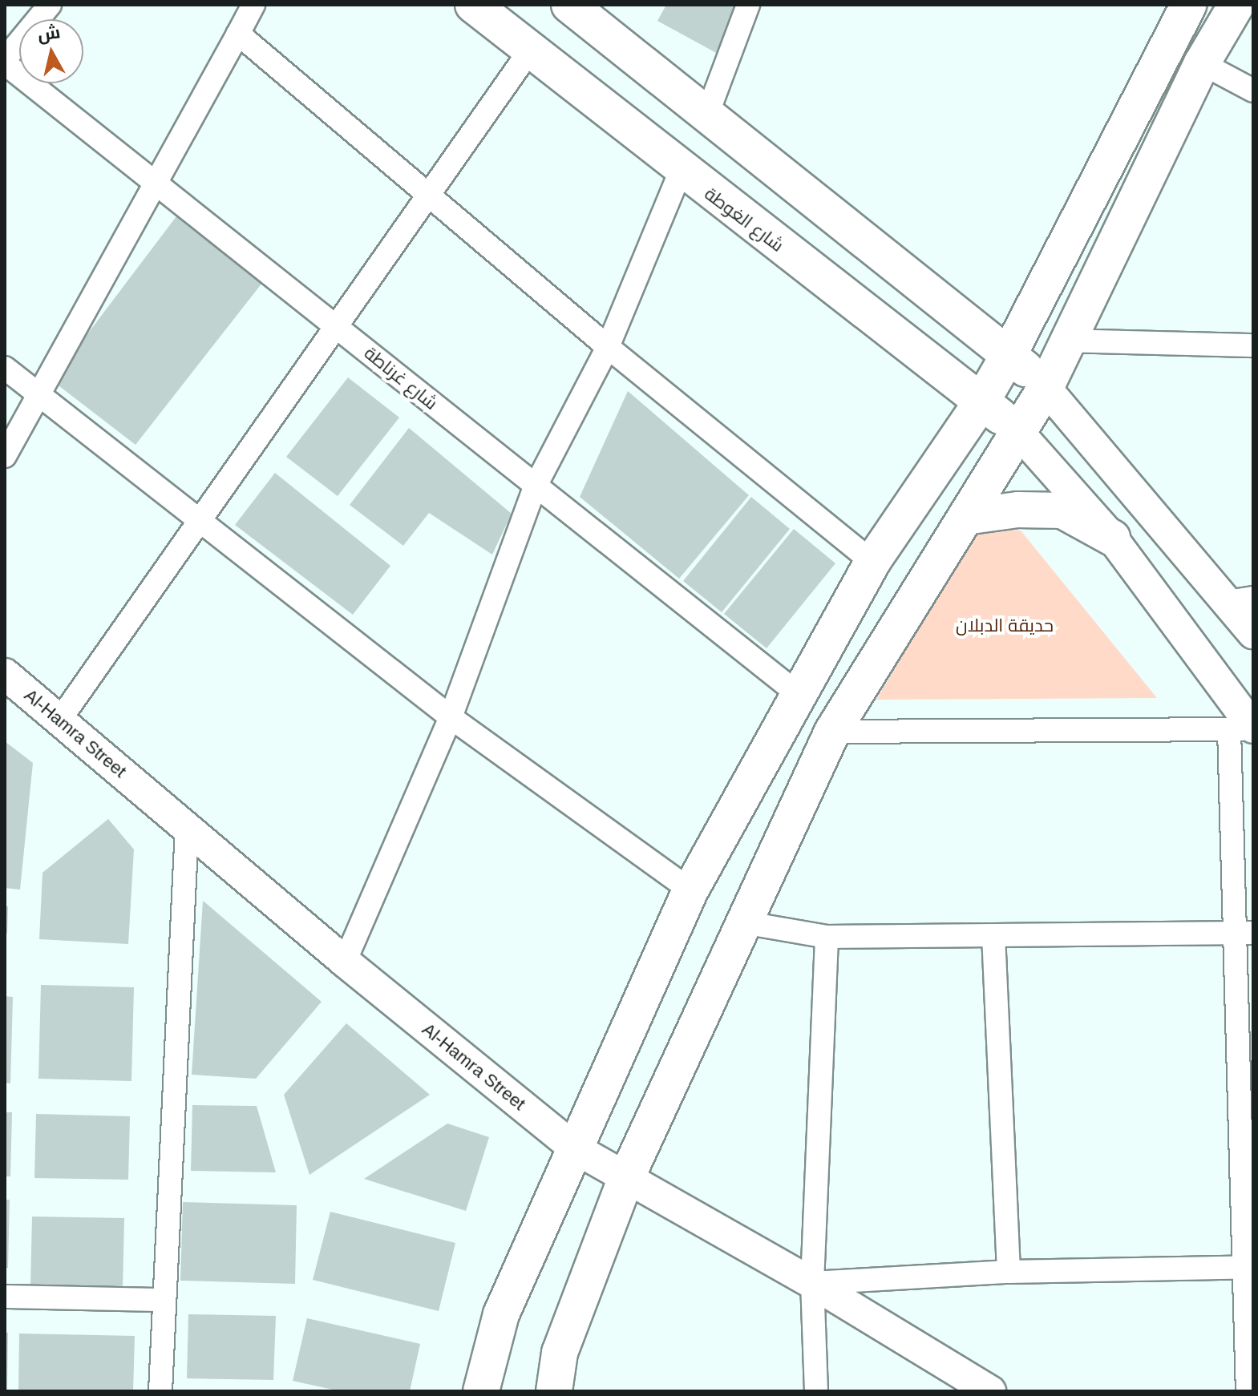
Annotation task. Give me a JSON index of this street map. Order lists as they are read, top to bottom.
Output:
{
  "streets": {
    "main road": ["شارع الغوطة", "Al-Hamra Street"],
    "street": ["شارع غرناطة"]
  },
  "parks": ["حديقة الدبلان"],
  "north": "top"
}
